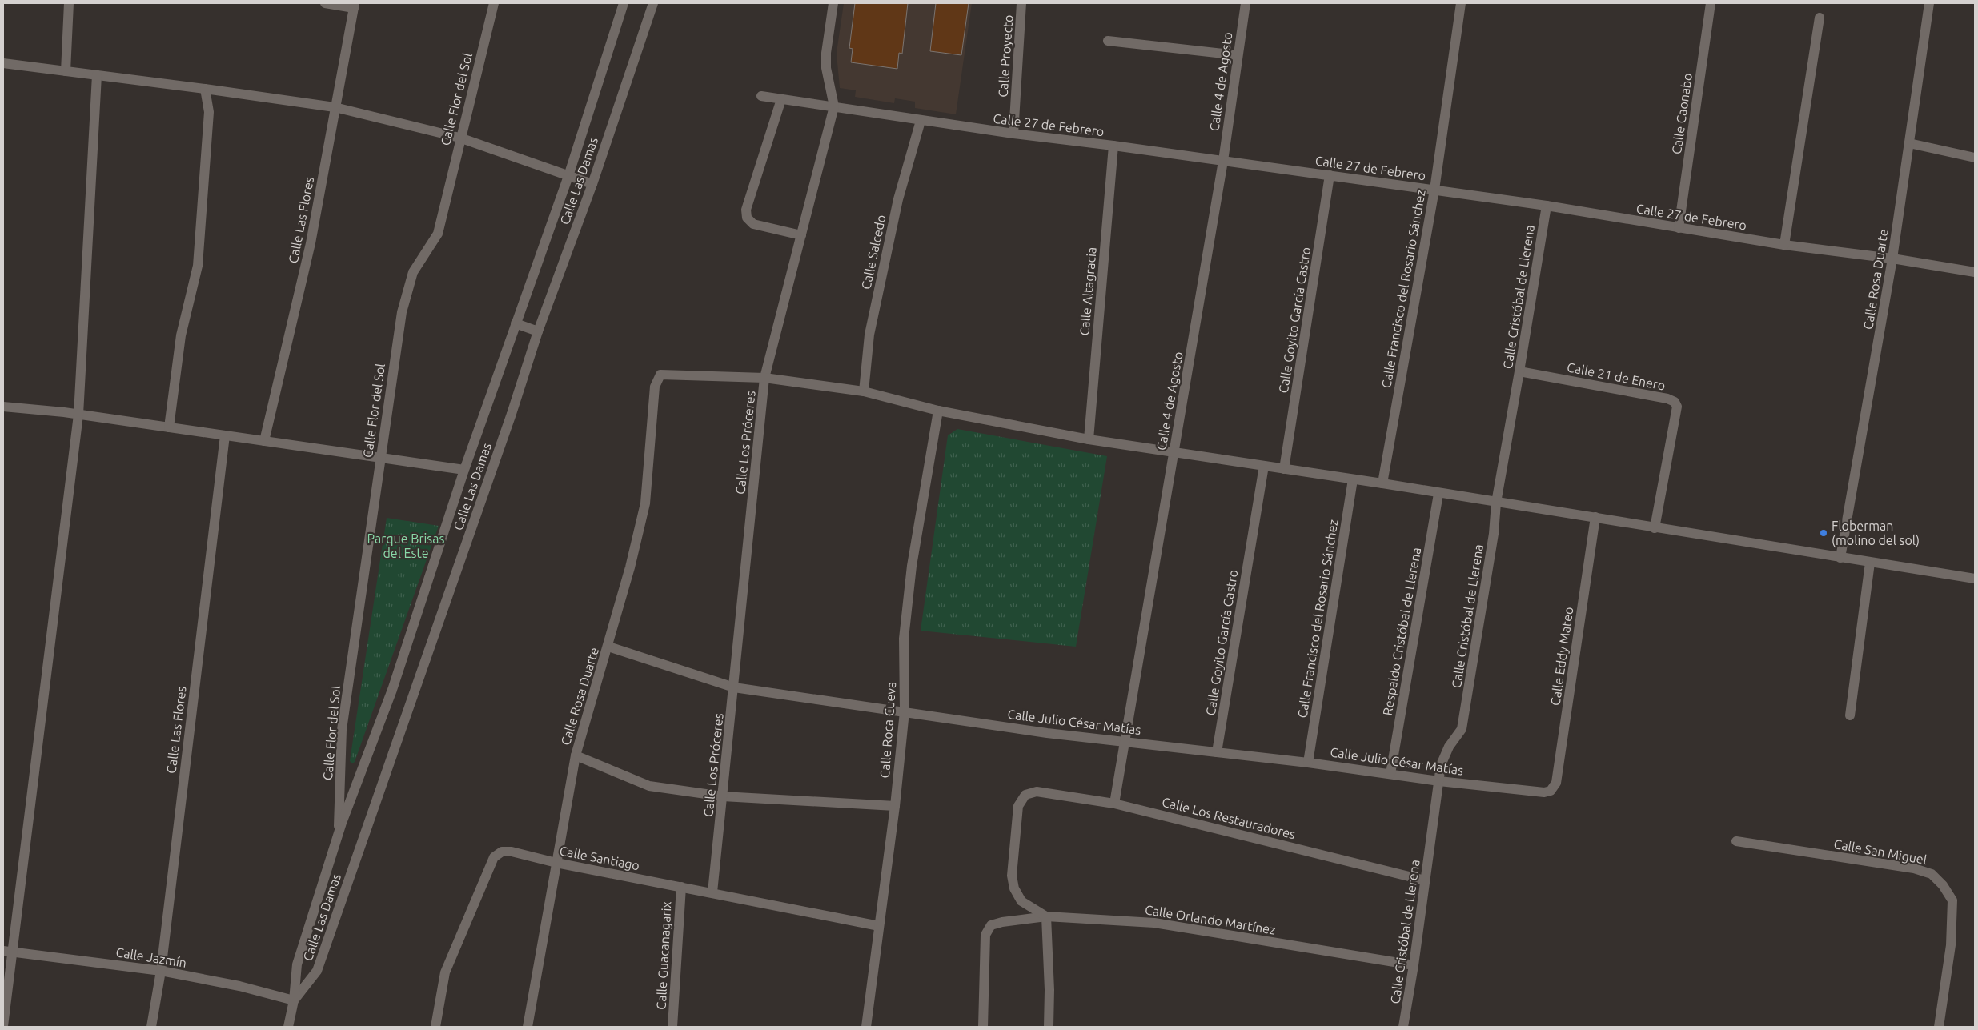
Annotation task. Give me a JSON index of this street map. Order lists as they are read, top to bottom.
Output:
{
  "streets": {
    "street": [
      "Calle Proyecto",
      "Calle 4 de Agosto",
      "Calle Flor del Sol",
      "Calle Caonabo",
      "Calle 27 de Febrero",
      "Calle Las Damas",
      "Calle Las Flores",
      "Calle Salcedo",
      "Calle Rosa Duarte",
      "Calle Francisco del Rosario Sánchez",
      "Calle Altagracia",
      "Calle Cristóbal de Llerena",
      "Calle Goyito García Castro",
      "Calle 21 de Enero",
      "Calle Los Próceres",
      "Respaldo Cristóbal de Llerena",
      "Calle Eddy Mateo",
      "Calle Julio César Matías",
      "Calle Roca Cueva",
      "Calle Los Restauradores",
      "Calle San Miguel",
      "Calle Santiago",
      "Calle Orlando Martínez",
      "Calle Guacanagarix",
      "Calle Jazmín"
    ]
  },
  "crossings": [
    ["Calle Proyecto", "Calle 27 de Febrero"],
    ["Calle 4 de Agosto", "Calle 27 de Febrero"],
    ["Calle 4 de Agosto", "Calle Julio César Matías"],
    ["Calle 4 de Agosto", "Calle Los Restauradores"],
    ["Calle Flor del Sol", "Calle Las Damas"],
    ["Calle Caonabo", "Calle 27 de Febrero"],
    ["Calle 27 de Febrero", "Calle Salcedo"],
    ["Calle 27 de Febrero", "Calle Rosa Duarte"],
    ["Calle 27 de Febrero", "Calle Francisco del Rosario Sánchez"],
    ["Calle 27 de Febrero", "Calle Altagracia"],
    ["Calle 27 de Febrero", "Calle Cristóbal de Llerena"],
    ["Calle 27 de Febrero", "Calle Goyito García Castro"],
    ["Calle 27 de Febrero", "Calle Los Próceres"],
    ["Calle Las Damas", "Calle Jazmín"],
    ["Calle Las Flores", "Calle Jazmín"],
    ["Calle Rosa Duarte", "Calle Los Próceres"],
    ["Calle Rosa Duarte", "Calle Julio César Matías"],
    ["Calle Rosa Duarte", "Calle Santiago"],
    ["Calle Francisco del Rosario Sánchez", "Calle Julio César Matías"],
    ["Calle Cristóbal de Llerena", "Calle 21 de Enero"],
    ["Calle Cristóbal de Llerena", "Calle Julio César Matías"],
    ["Calle Cristóbal de Llerena", "Calle Los Restauradores"],
    ["Calle Cristóbal de Llerena", "Calle Orlando Martínez"],
    ["Calle Goyito García Castro", "Calle Julio César Matías"],
    ["Calle Los Próceres", "Calle Julio César Matías"],
    ["Calle Los Próceres", "Calle Santiago"],
    ["Respaldo Cristóbal de Llerena", "Calle Julio César Matías"],
    ["Calle Eddy Mateo", "Calle Julio César Matías"],
    ["Calle Julio César Matías", "Calle Roca Cueva"],
    ["Calle Roca Cueva", "Calle Santiago"],
    ["Calle Los Restauradores", "Calle Orlando Martínez"],
    ["Calle Santiago", "Calle Guacanagarix"]
  ],
  "parks": ["Parque Brisas del Este"],
  "places": ["Floberman (molino del sol)"]
}
